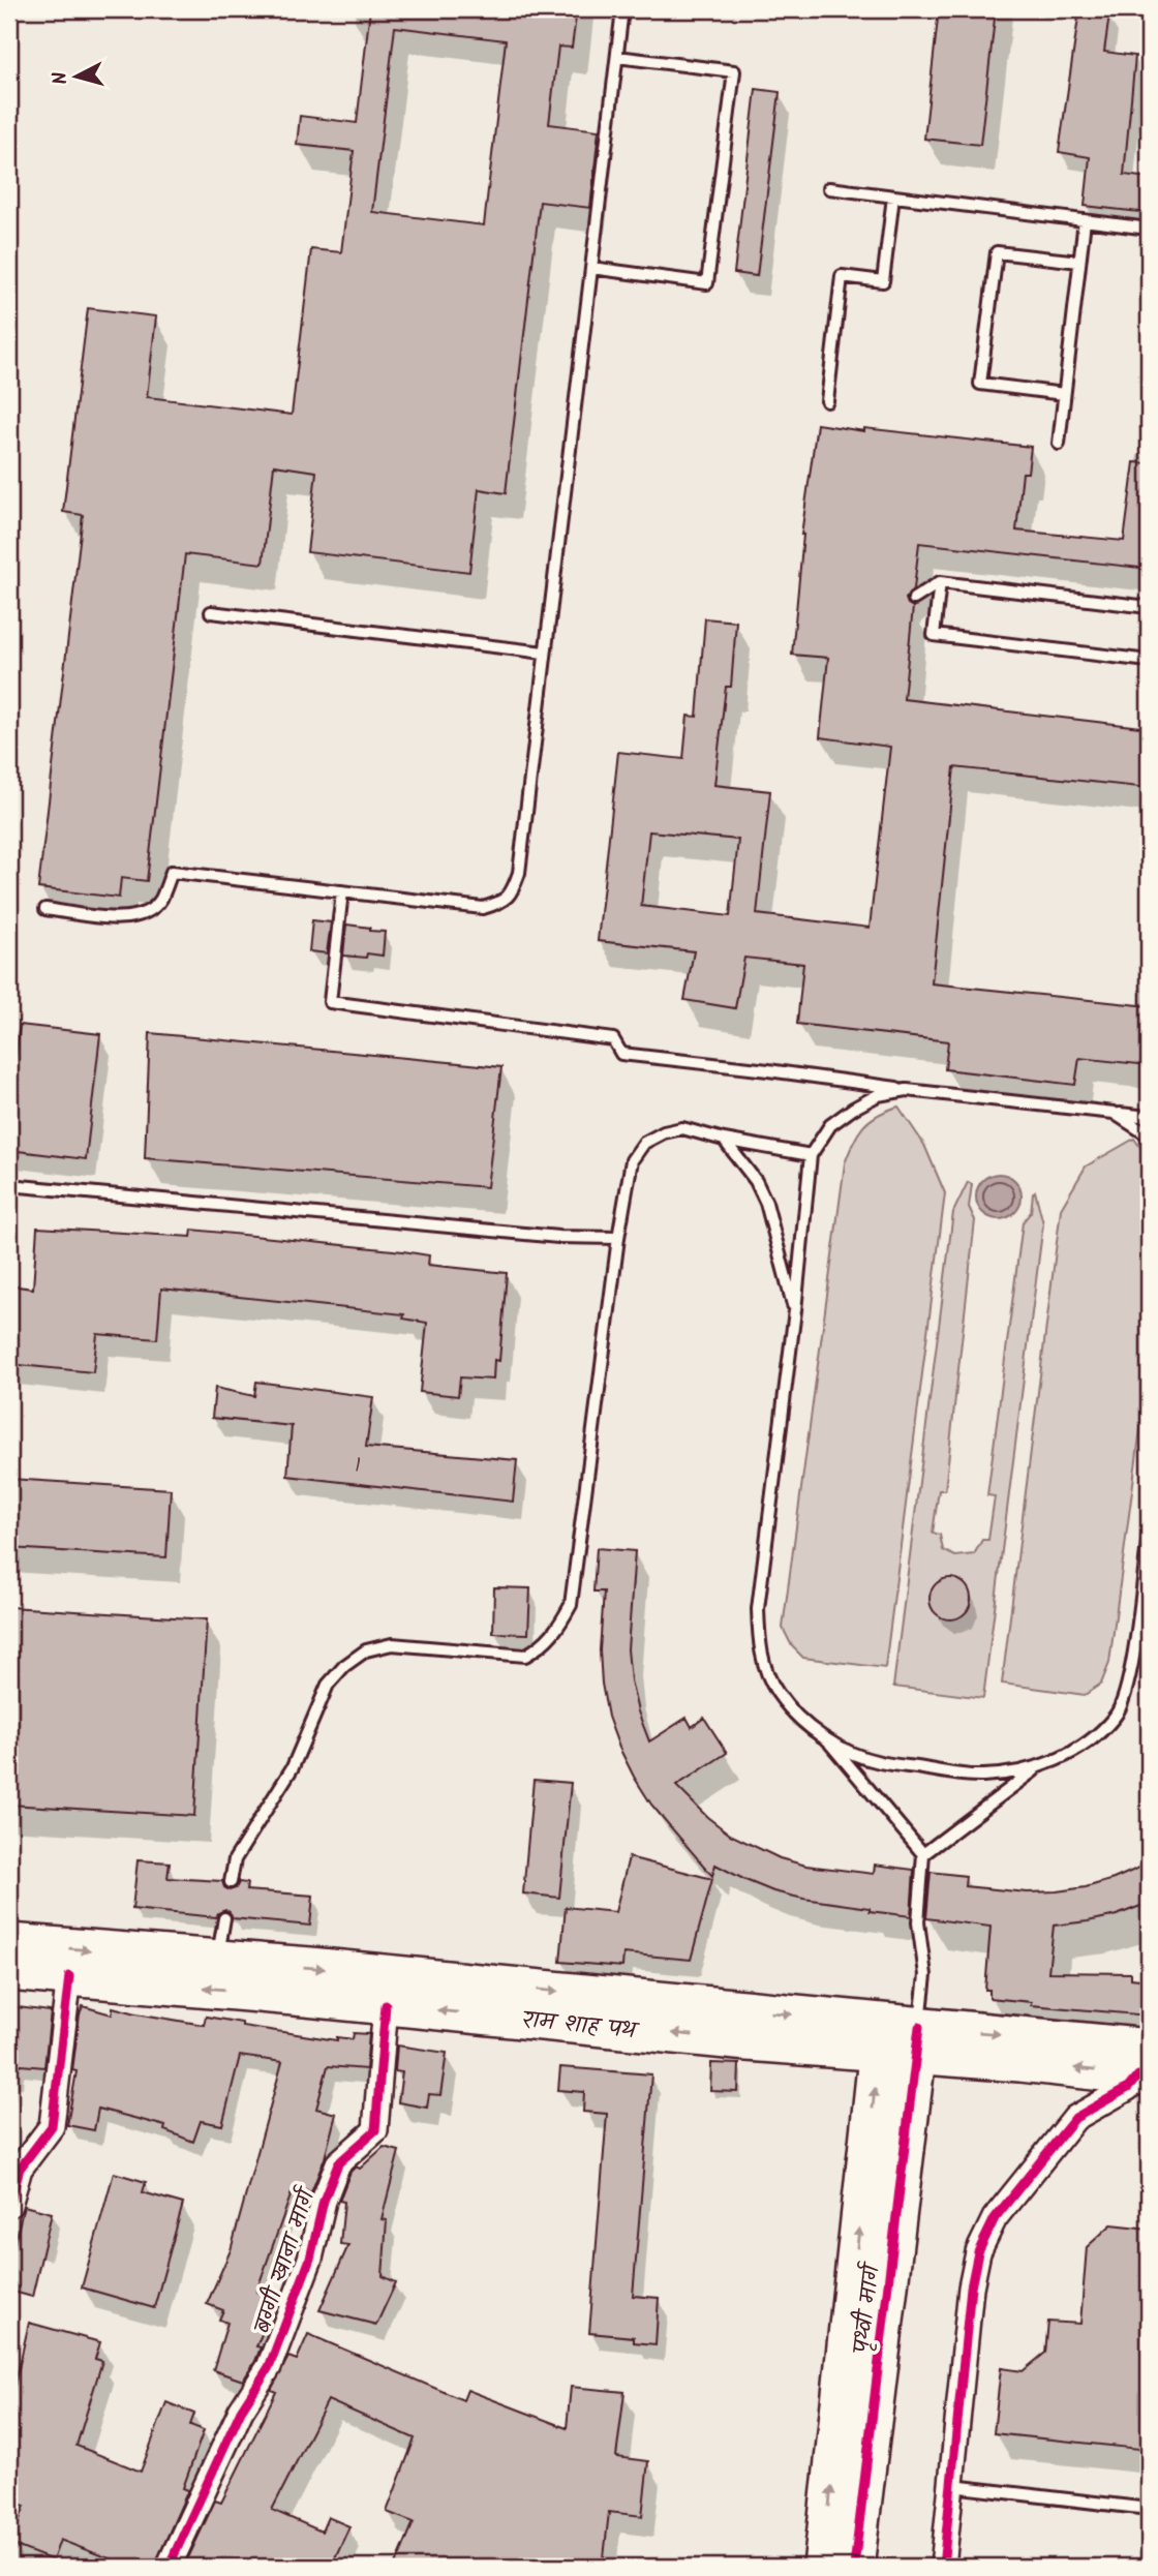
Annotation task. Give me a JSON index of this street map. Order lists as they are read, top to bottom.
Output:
{
  "streets": {
    "main road": ["राम शाह पथ", "पृथ्वी मार्ग"],
    "street": ["बग्गी खाना मार्ग"]
  },
  "crossings": [
    ["राम शाह पथ", "बग्गी खाना मार्ग"],
    ["राम शाह पथ", "पृथ्वी मार्ग"]
  ],
  "house_numbers": ["1"],
  "north": "left"
}
